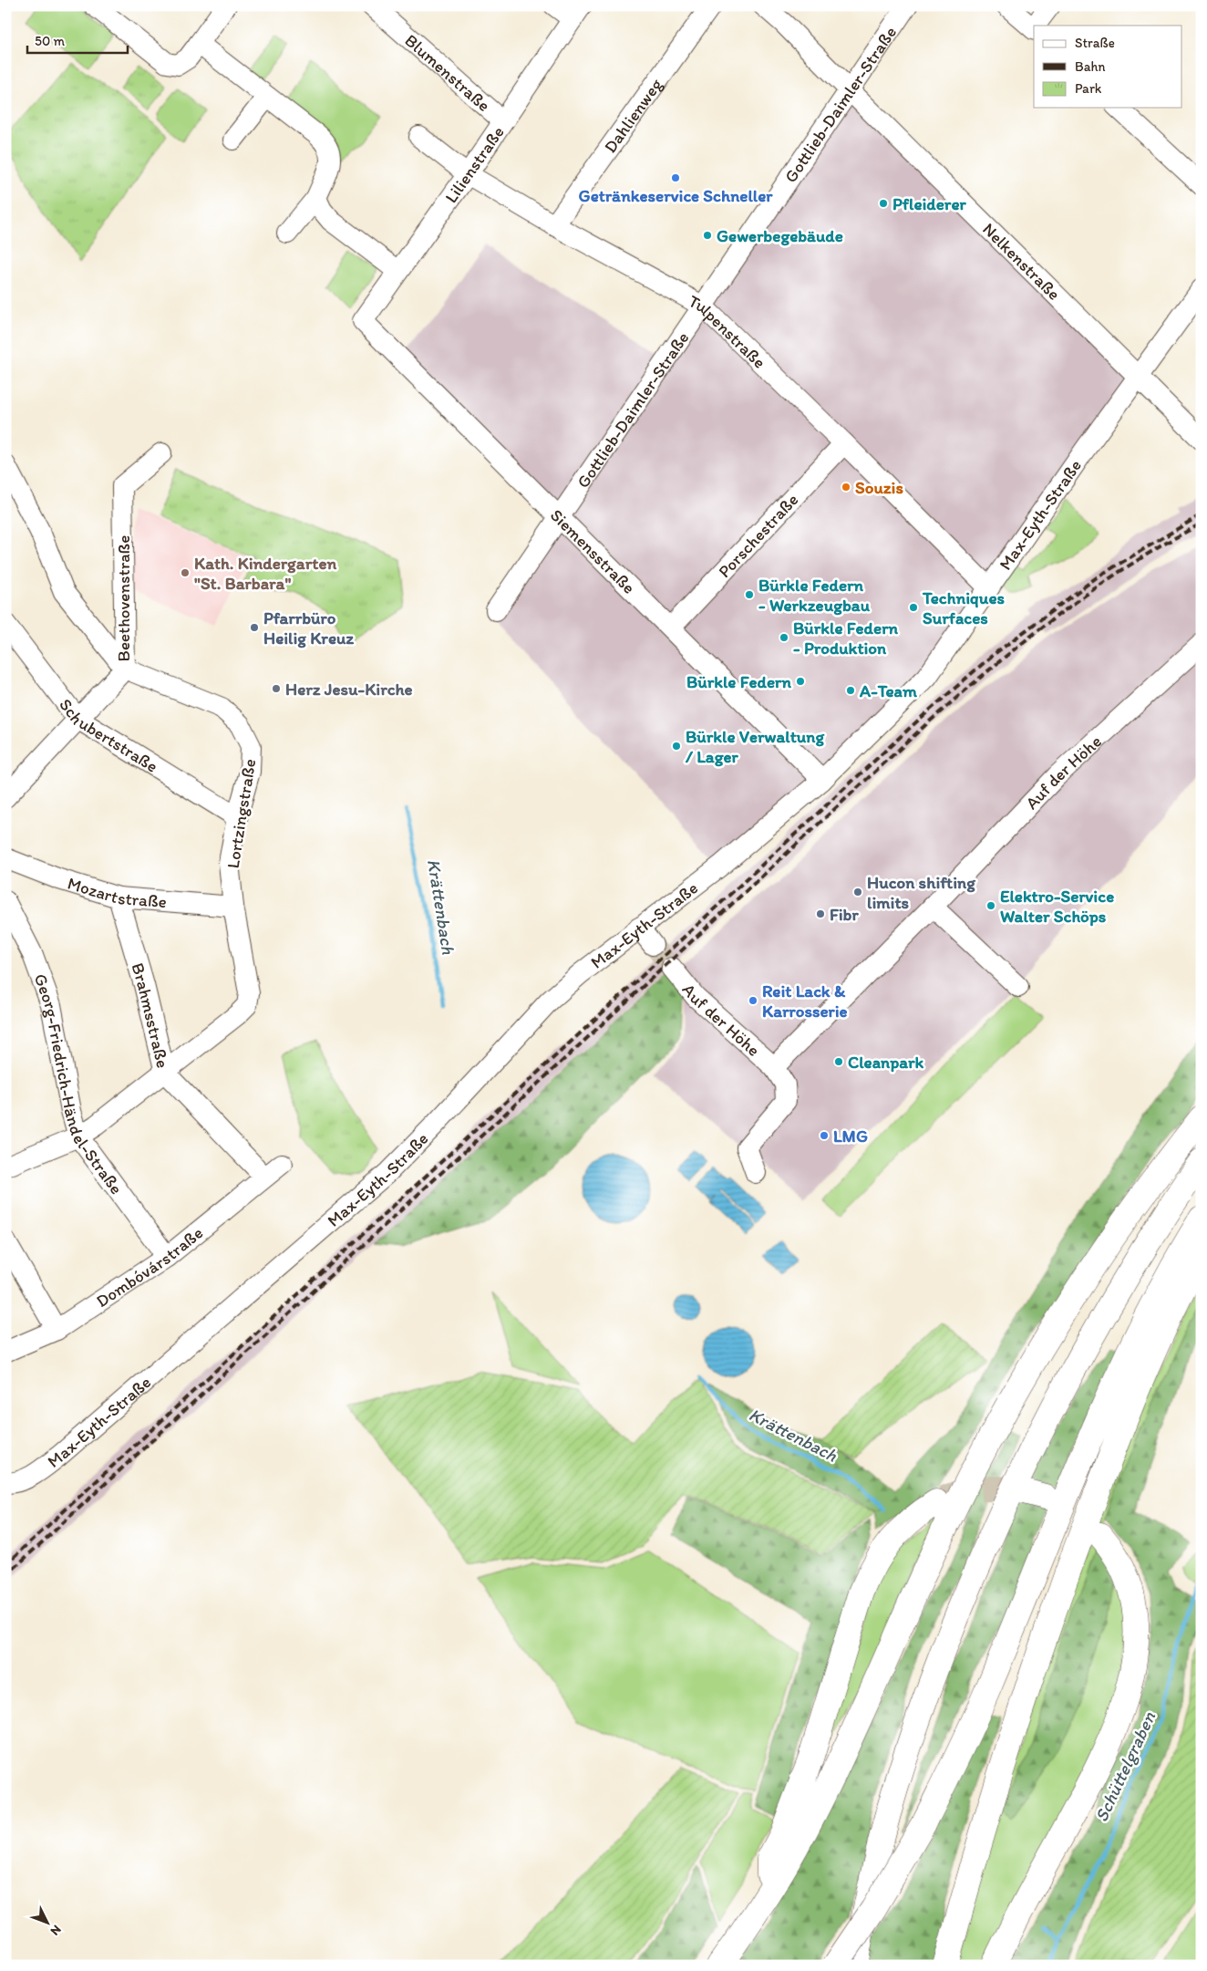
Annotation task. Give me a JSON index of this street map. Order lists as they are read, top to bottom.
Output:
{
  "streets": {
    "street": [
      "Blumenstraße",
      "Gottlieb-Daimler-Straße",
      "Dahlienweg",
      "Lilienstraße",
      "Nelkenstraße",
      "Tulpenstraße",
      "Max-Eyth-Straße",
      "Porschestraße",
      "Siemensstraße",
      "Beethovenstraße",
      "Schubertstraße",
      "Auf der Höhe",
      "Lortzingstraße",
      "Mozartstraße",
      "Brahmsstraße",
      "Georg-Friedrich-Händel-Straße",
      "Dombóvárstraße"
    ]
  },
  "crossings": [
    ["Blumenstraße", "Lilienstraße"],
    ["Gottlieb-Daimler-Straße", "Nelkenstraße"],
    ["Gottlieb-Daimler-Straße", "Tulpenstraße"],
    ["Gottlieb-Daimler-Straße", "Siemensstraße"],
    ["Dahlienweg", "Tulpenstraße"],
    ["Lilienstraße", "Tulpenstraße"],
    ["Lilienstraße", "Siemensstraße"],
    ["Nelkenstraße", "Max-Eyth-Straße"],
    ["Tulpenstraße", "Max-Eyth-Straße"],
    ["Tulpenstraße", "Porschestraße"],
    ["Max-Eyth-Straße", "Siemensstraße"],
    ["Porschestraße", "Siemensstraße"],
    ["Beethovenstraße", "Schubertstraße"],
    ["Beethovenstraße", "Lortzingstraße"],
    ["Schubertstraße", "Lortzingstraße"],
    ["Lortzingstraße", "Mozartstraße"],
    ["Lortzingstraße", "Brahmsstraße"],
    ["Lortzingstraße", "Georg-Friedrich-Händel-Straße"],
    ["Mozartstraße", "Brahmsstraße"],
    ["Brahmsstraße", "Dombóvárstraße"],
    ["Georg-Friedrich-Händel-Straße", "Dombóvárstraße"]
  ],
  "water": ["Krättenbach", "Schüttelgraben"],
  "places": [
    "Getränkeservice Schneller",
    "Pfleiderer",
    "Gewerbegebäude",
    "Souzis",
    "Kath. Kindergarten \"St. Barbara\"",
    "Bürkle Federn - Werkzeugbau",
    "Techniques Surfaces",
    "Pfarrbüro Heilig Kreuz",
    "Bürkle Federn - Produktion",
    "Bürkle Federn",
    "Herz Jesu-Kirche",
    "A-Team",
    "Bürkle Verwaltung / Lager",
    "Hucon shifting limits",
    "Elektro-Service Walter Schöps",
    "Fibr",
    "Reit Lack & Karrosserie",
    "Cleanpark",
    "LMG"
  ],
  "legend": ["Straße", "Bahn", "Park"],
  "scale_bar": "50 m",
  "north": "bottom right"
}
